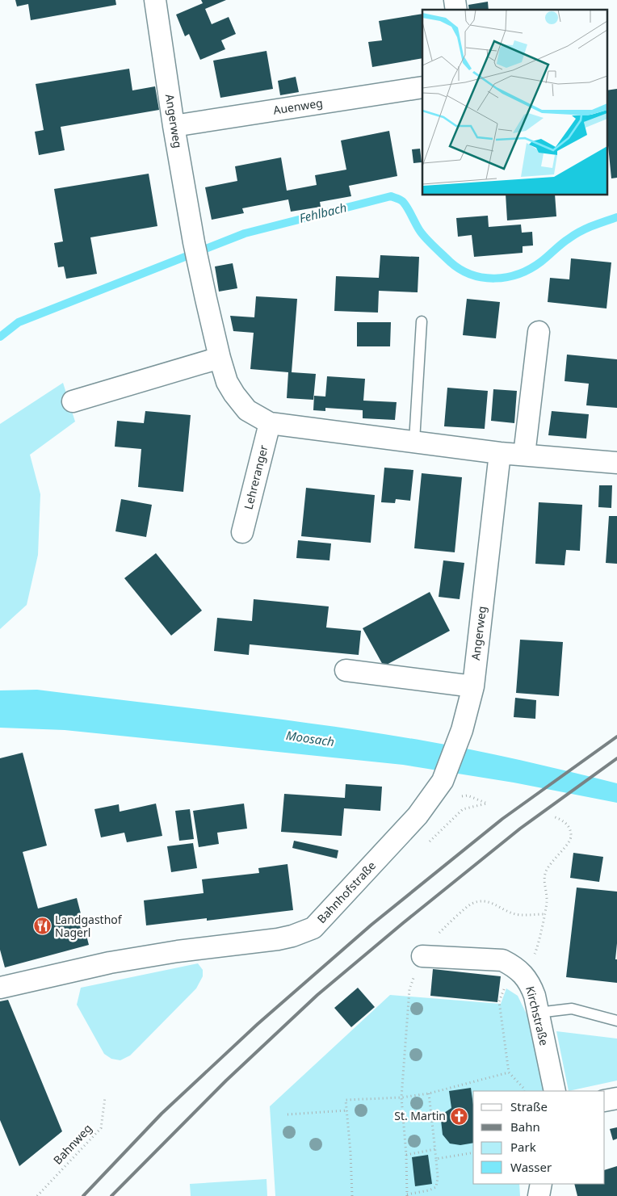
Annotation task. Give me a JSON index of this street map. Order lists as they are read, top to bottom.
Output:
{
  "streets": {
    "street": [
      "Auenweg",
      "Angerweg",
      "Lehreranger",
      "Bahnhofstraße",
      "Kirchstraße"
    ],
    "path": ["Bahnweg"]
  },
  "crossings": [
    ["Auenweg", "Angerweg"],
    ["Angerweg", "Lehreranger"],
    ["Angerweg", "Bahnhofstraße"]
  ],
  "water": ["Fehlbach", "Moosach"],
  "places": {
    "restaurant": ["Landgasthof Nagerl"],
    "church": ["St. Martin"]
  },
  "legend": [
    "Straße",
    "Bahn",
    "Park",
    "Wasser"
  ]
}
